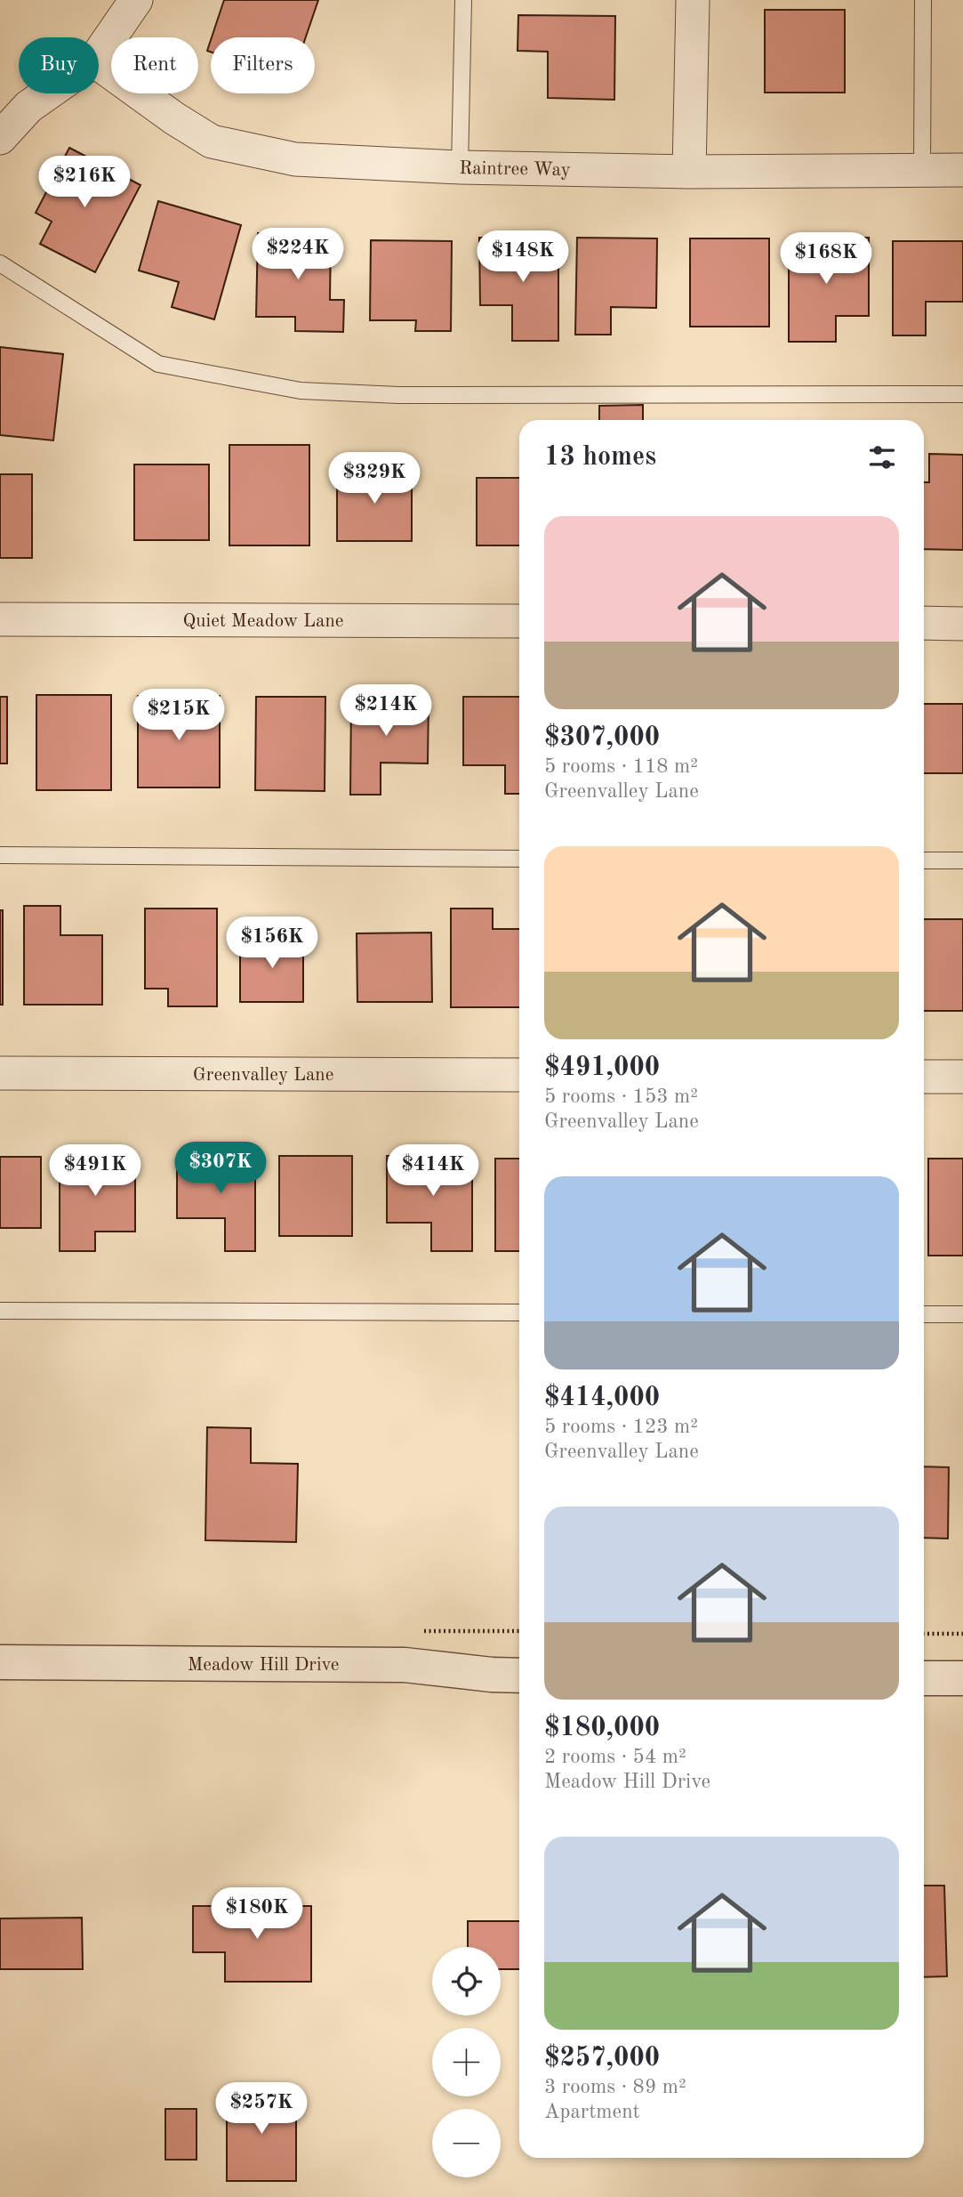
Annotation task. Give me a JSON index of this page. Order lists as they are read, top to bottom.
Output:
{
  "streets": {
    "street": [
      "Raintree Way",
      "Quiet Meadow Lane",
      "Greenvalley Lane",
      "Meadow Hill Drive"
    ]
  },
  "page": {
    "chip": ["Buy", "Rent", "Filters"],
    "price": [
      "$216K",
      "$224K",
      "$148K",
      "$168K",
      "$329K",
      "$214K",
      "$215K",
      "$156K",
      "$307K",
      "$491K",
      "$414K",
      "$180K",
      "$257K"
    ],
    "heading": "13 homes",
    "list": [
      {
        "name": "$307,000",
        "note": "5 rooms · 118 m² · Greenvalley Lane"
      },
      {
        "name": "$491,000",
        "note": "5 rooms · 153 m² · Greenvalley Lane"
      },
      {
        "name": "$414,000",
        "note": "5 rooms · 123 m² · Greenvalley Lane"
      },
      {
        "name": "$180,000",
        "note": "2 rooms · 54 m² · Meadow Hill Drive"
      },
      {
        "name": "$257,000",
        "note": "3 rooms · 89 m² · Apartment"
      }
    ],
    "map_buttons": ["+", "−"]
  }
}
